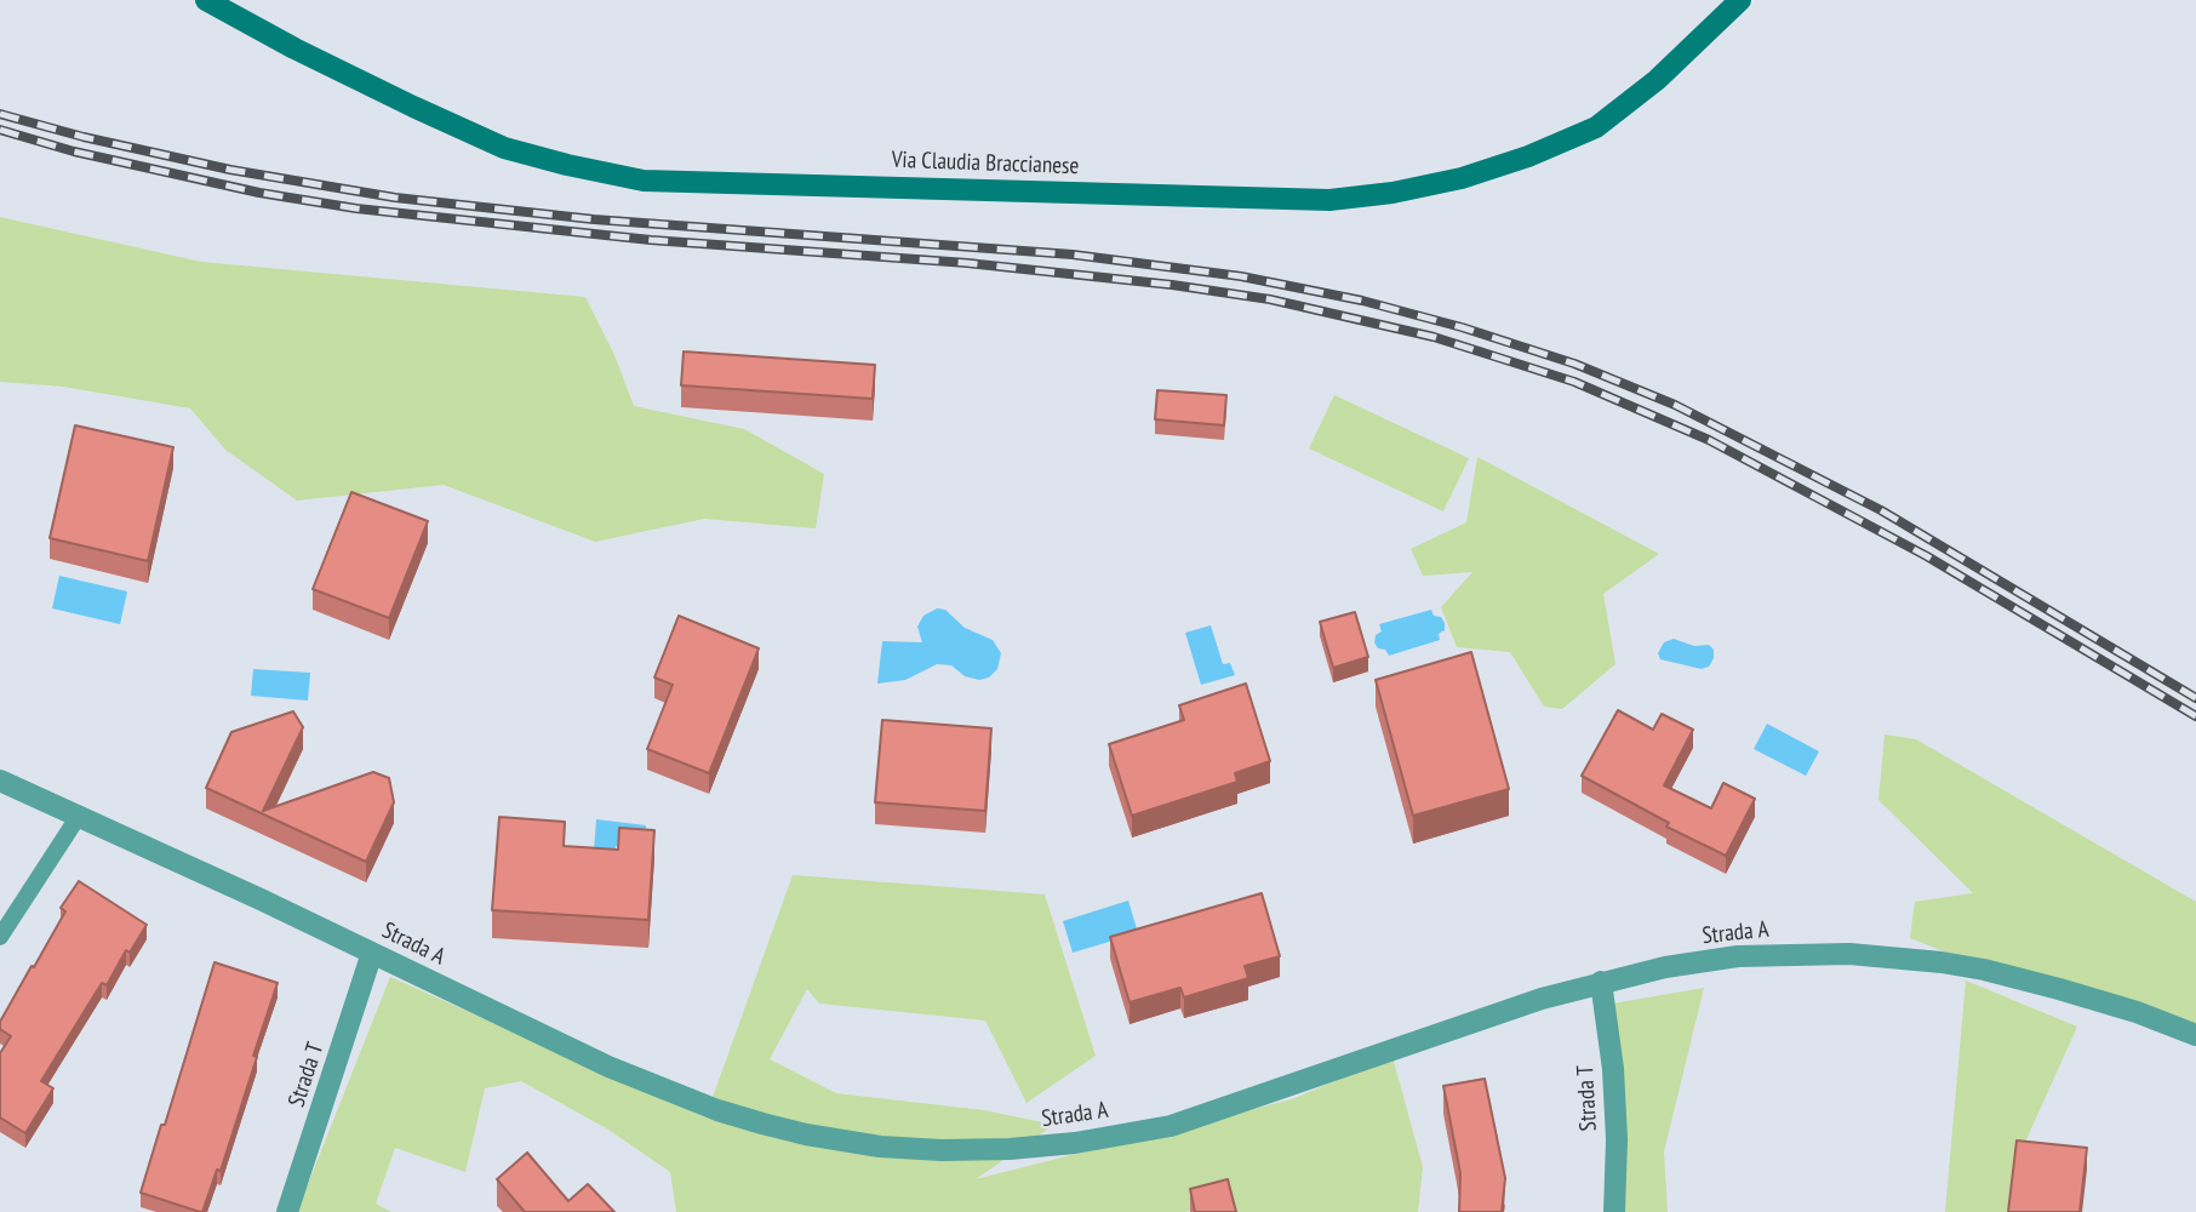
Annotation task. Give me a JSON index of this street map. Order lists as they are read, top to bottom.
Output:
{
  "streets": {
    "main road": ["Via Claudia Braccianese"],
    "street": ["Strada A", "Strada T"]
  },
  "crossings": [
    ["Strada A", "Strada T"]
  ]
}
